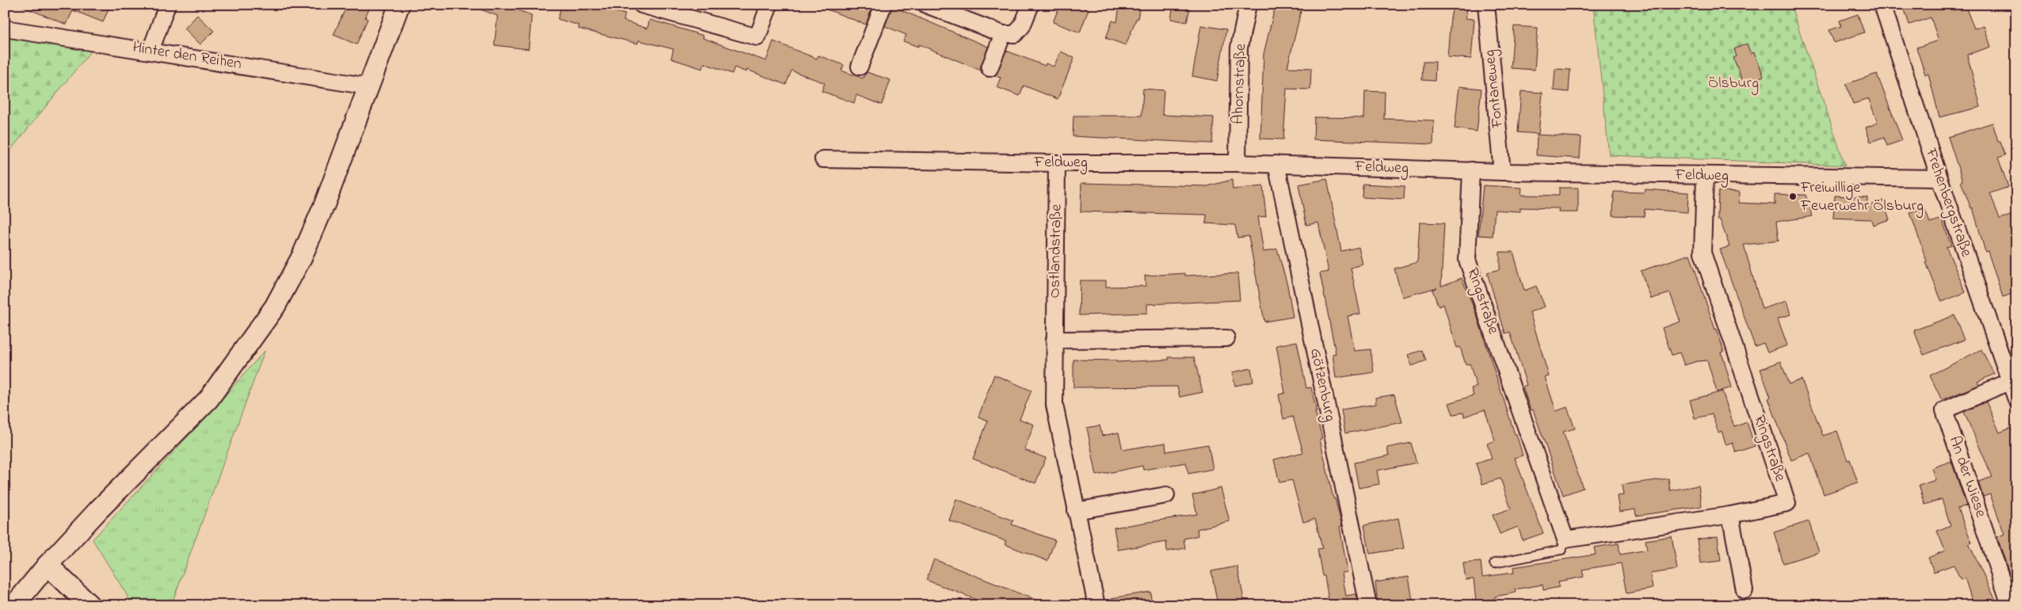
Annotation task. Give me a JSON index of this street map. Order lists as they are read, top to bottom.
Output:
{
  "streets": {
    "street": [
      "Hinter den Reihen",
      "Ahornstraße",
      "Fontaneweg",
      "Feldweg",
      "Frehenbergstraße",
      "Ostlandstraße",
      "Ringstraße",
      "Götzenburg",
      "An der Wiese"
    ]
  },
  "crossings": [
    ["Ahornstraße", "Feldweg"],
    ["Fontaneweg", "Feldweg"],
    ["Feldweg", "Frehenbergstraße"],
    ["Feldweg", "Ostlandstraße"],
    ["Feldweg", "Ringstraße"],
    ["Feldweg", "Götzenburg"],
    ["Frehenbergstraße", "An der Wiese"]
  ],
  "parks": ["Ölsburg"],
  "places": ["Freiwillige Feuerwehr Ölsburg"]
}
